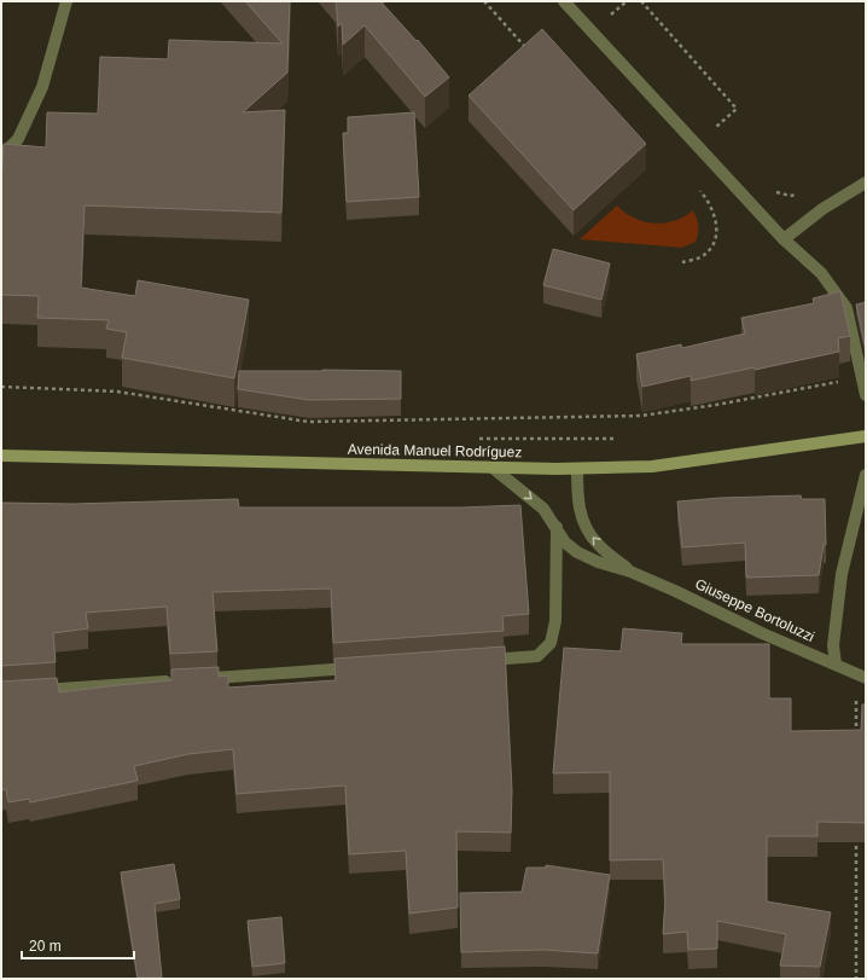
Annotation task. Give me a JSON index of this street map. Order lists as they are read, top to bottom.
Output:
{
  "streets": {
    "main road": ["Avenida Manuel Rodríguez"],
    "street": ["Giuseppe Bortoluzzi"]
  },
  "scale_bar": "20 m"
}
